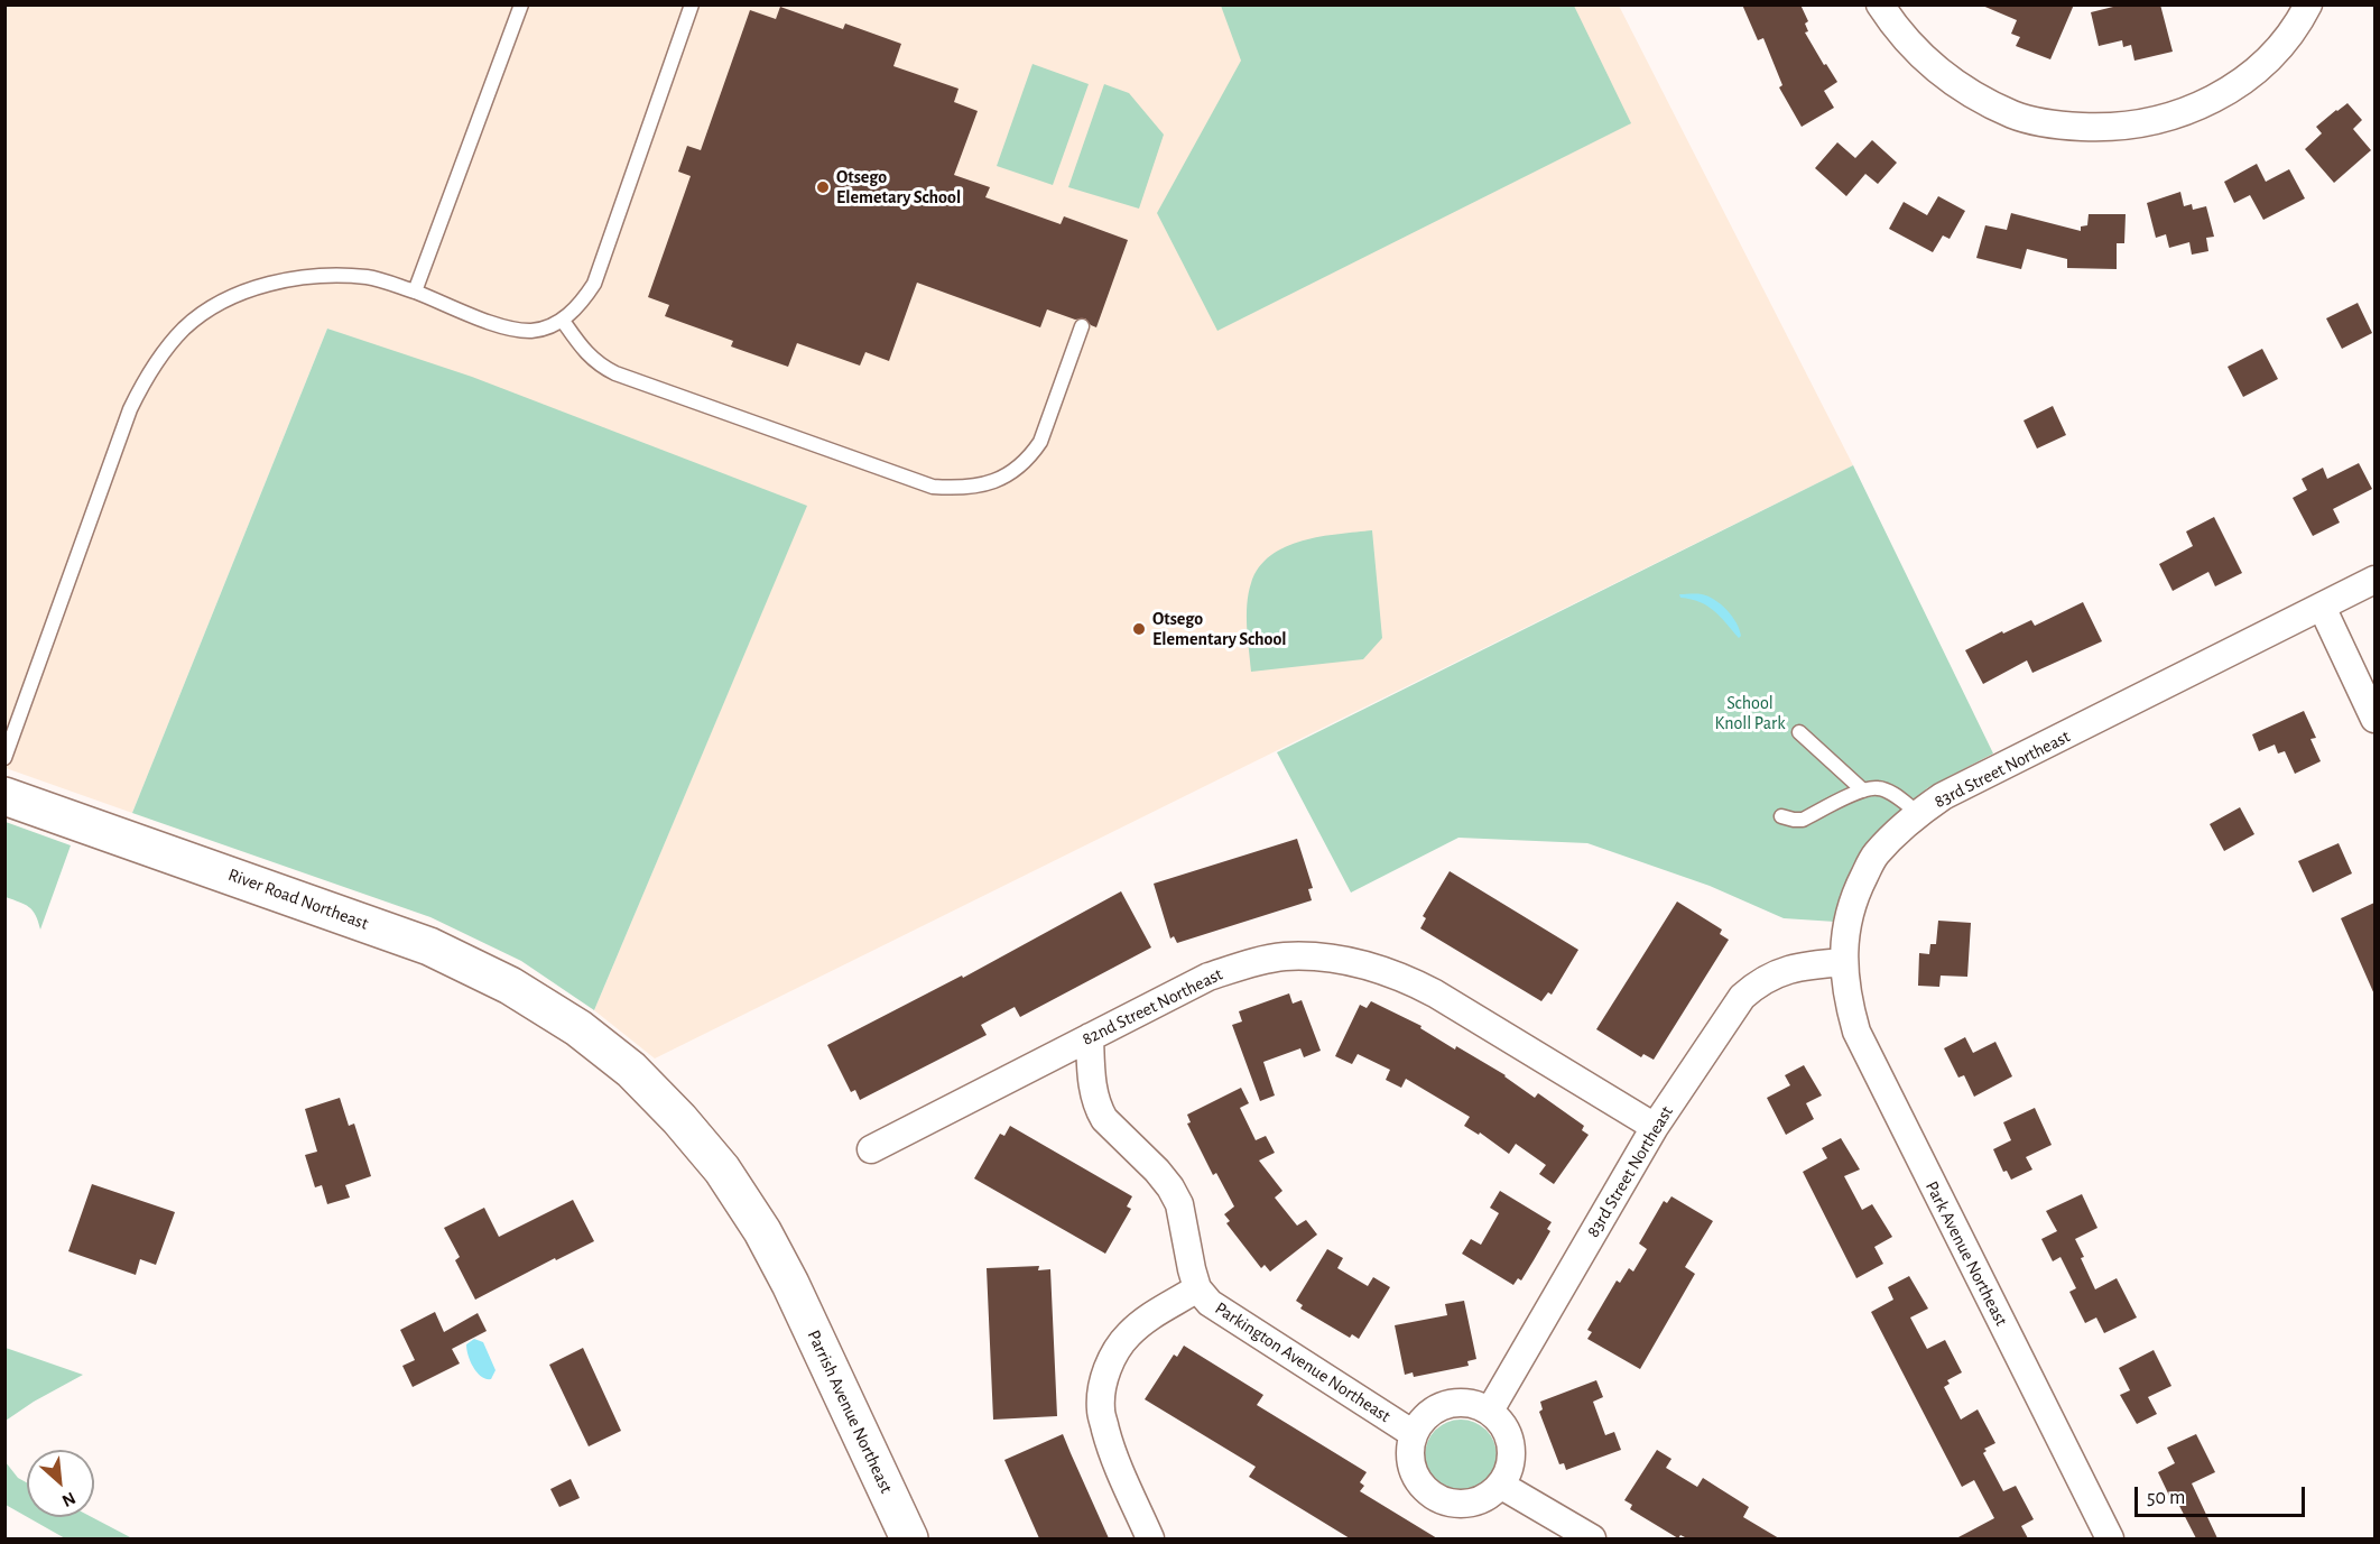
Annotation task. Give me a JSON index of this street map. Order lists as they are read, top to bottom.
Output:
{
  "streets": {
    "main road": ["River Road Northeast", "Parrish Avenue Northeast"],
    "street": [
      "83rd Street Northeast",
      "82nd Street Northeast",
      "Park Avenue Northeast",
      "Parkington Avenue Northeast"
    ]
  },
  "crossings": [
    ["83rd Street Northeast", "82nd Street Northeast"],
    ["83rd Street Northeast", "Park Avenue Northeast"],
    ["83rd Street Northeast", "Parkington Avenue Northeast"],
    ["River Road Northeast", "Parrish Avenue Northeast"],
    ["82nd Street Northeast", "Parkington Avenue Northeast"]
  ],
  "parks": ["School Knoll Park"],
  "places": ["Otsego Elemetary School", "Otsego Elementary School"],
  "scale_bar": "50 m",
  "north": "bottom right"
}
